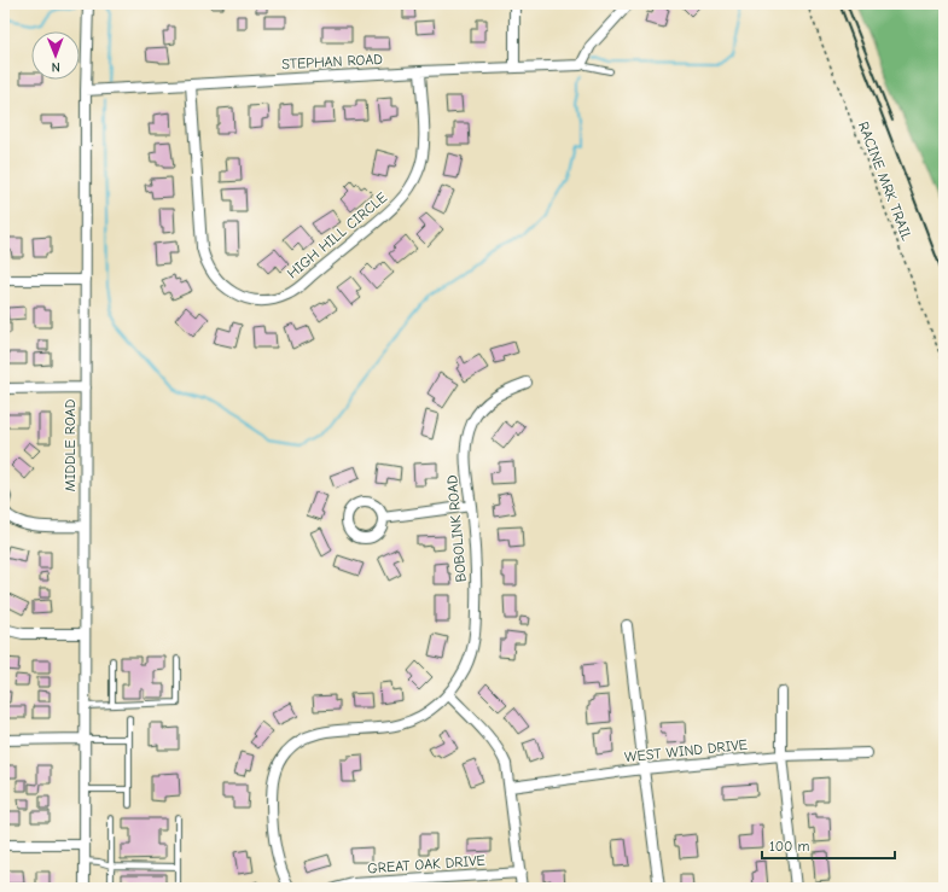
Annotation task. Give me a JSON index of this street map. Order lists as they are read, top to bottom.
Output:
{
  "streets": {
    "street": [
      "STEPHAN ROAD",
      "HIGH HILL CIRCLE",
      "MIDDLE ROAD",
      "BOBOLINK ROAD",
      "WEST WIND DRIVE",
      "GREAT OAK DRIVE"
    ],
    "path": ["RACINE MRK TRAIL"]
  },
  "crossings": [
    ["STEPHAN ROAD", "HIGH HILL CIRCLE"],
    ["STEPHAN ROAD", "MIDDLE ROAD"]
  ],
  "scale_bar": "100 m",
  "north": "bottom"
}
